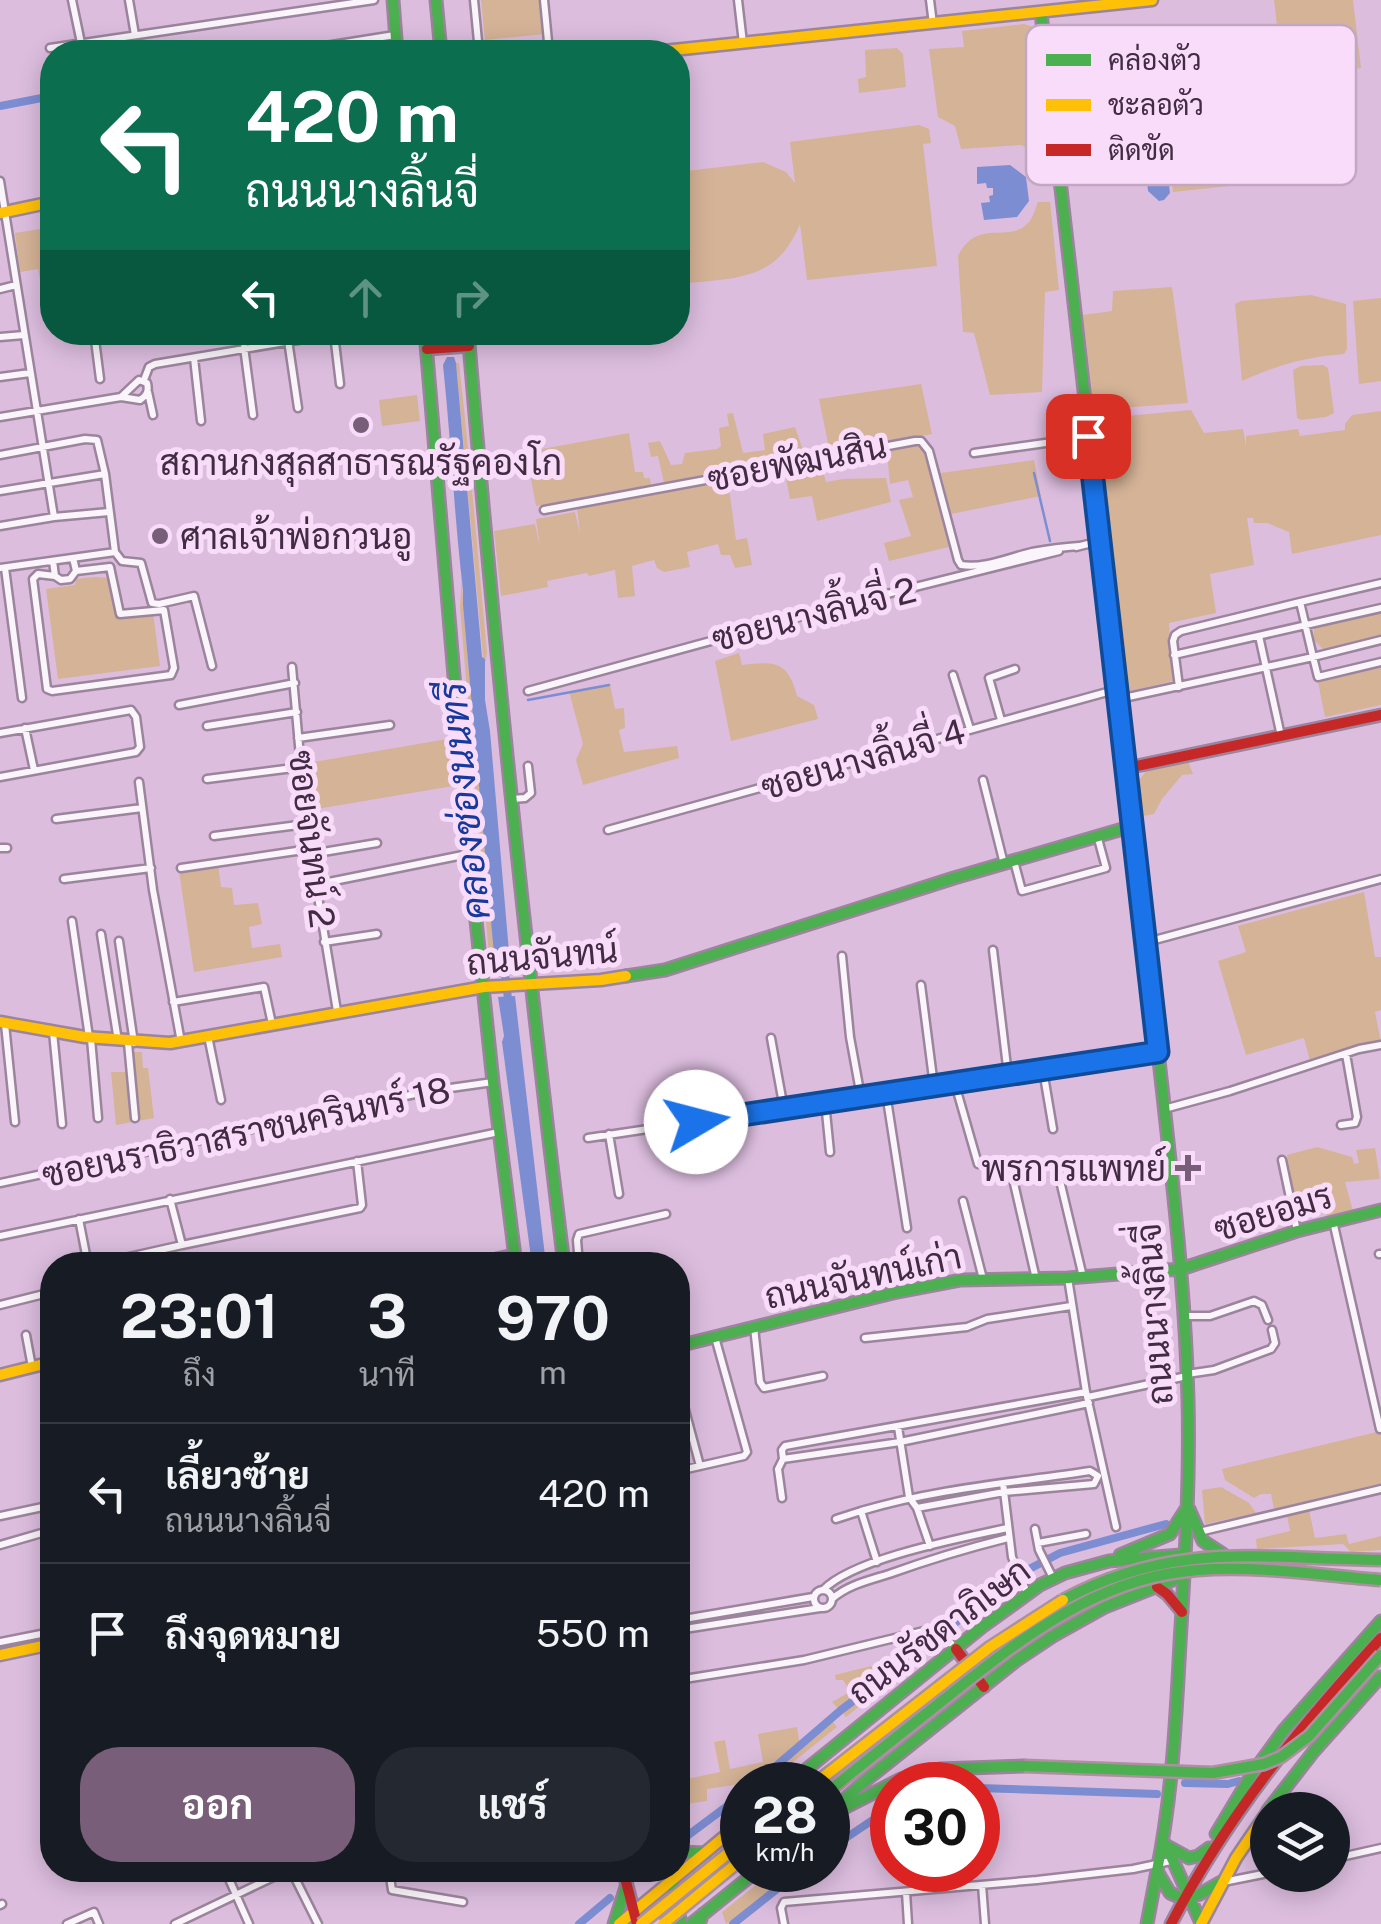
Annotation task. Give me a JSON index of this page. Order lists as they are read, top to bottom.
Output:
{
  "streets": {
    "main road": [
      "ถนนจันทน์",
      "ซอยอมร",
      "ถนนจันทน์เก่า",
      "ถนนนางลิ้นจี่",
      "ถนนรัชดาภิเษก"
    ],
    "street": [
      "ซอยพัฒนสิน",
      "ซอยนางลิ้นจี่ 2",
      "ซอยนางลิ้นจี่ 4",
      "ซอยจันทน์ 2",
      "ซอยนราธิวาสราชนครินทร์ 18"
    ]
  },
  "crossings": [
    ["ซอยพัฒนสิน", "ซอยนางลิ้นจี่ 2"],
    ["ซอยนางลิ้นจี่ 2", "ถนนนางลิ้นจี่"],
    ["ซอยนางลิ้นจี่ 4", "ถนนนางลิ้นจี่"],
    ["ซอยจันทน์ 2", "ถนนจันทน์"],
    ["ถนนจันทน์", "ถนนนางลิ้นจี่"],
    ["ซอยอมร", "ถนนจันทน์เก่า"],
    ["ซอยอมร", "ถนนนางลิ้นจี่"],
    ["ถนนจันทน์เก่า", "ถนนนางลิ้นจี่"],
    ["ถนนนางลิ้นจี่", "ถนนรัชดาภิเษก"]
  ],
  "water": ["คลองช่องนนทรี"],
  "places": {
    "other": ["สถานกงสุลสาธารณรัฐคองโก", "ศาลเจ้าพ่อกวนอู"],
    "health": ["พรการแพทย์"]
  },
  "legend": ["คล่องตัว", "ชะลอตัว", "ติดขัด"],
  "page": {
    "turn": ["420 m", "ถนนนางลิ้นจี่"],
    "eta": [
      "23:01",
      "ถึง",
      "3",
      "นาที",
      "970",
      "m"
    ],
    "list": [
      {
        "name": "เลี้ยวซ้าย",
        "note": "ถนนนางลิ้นจี่",
        "value": "420 m"
      },
      {
        "name": "ถึงจุดหมาย",
        "value": "550 m"
      }
    ],
    "buttons": ["ออก", "แชร์"],
    "speed": "28 km/h",
    "limit": "30"
  }
}
